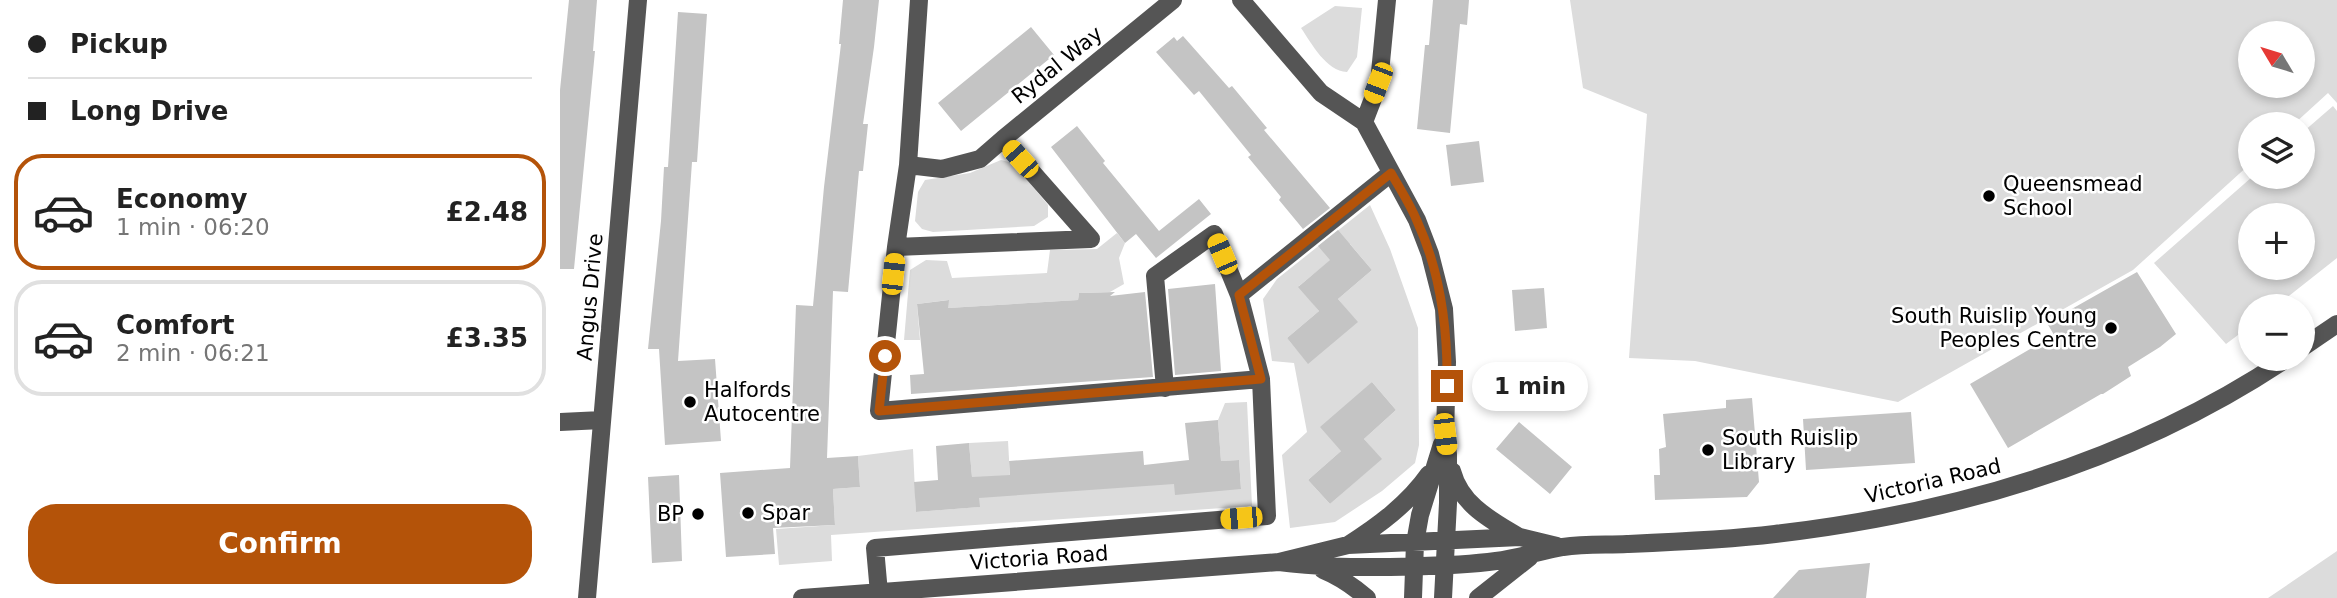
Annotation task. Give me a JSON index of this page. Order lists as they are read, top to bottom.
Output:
{
  "streets": {
    "street": ["Rydal Way", "Angus Drive", "Victoria Road"]
  },
  "places": [
    "Queensmead School",
    "South Ruislip Young Peoples Centre",
    "Halfords Autocentre",
    "South Ruislip Library",
    "Spar",
    "BP"
  ],
  "north": "top left",
  "page": {
    "banner": ["Pickup", "Long Drive"],
    "map_buttons": ["+", "−"],
    "list": [
      {
        "name": "Economy",
        "note": "1 min · 06:20",
        "value": "£2.48"
      },
      {
        "name": "Comfort",
        "note": "2 min · 06:21",
        "value": "£3.35"
      }
    ],
    "bubble": "1 min",
    "buttons": "Confirm"
  }
}
